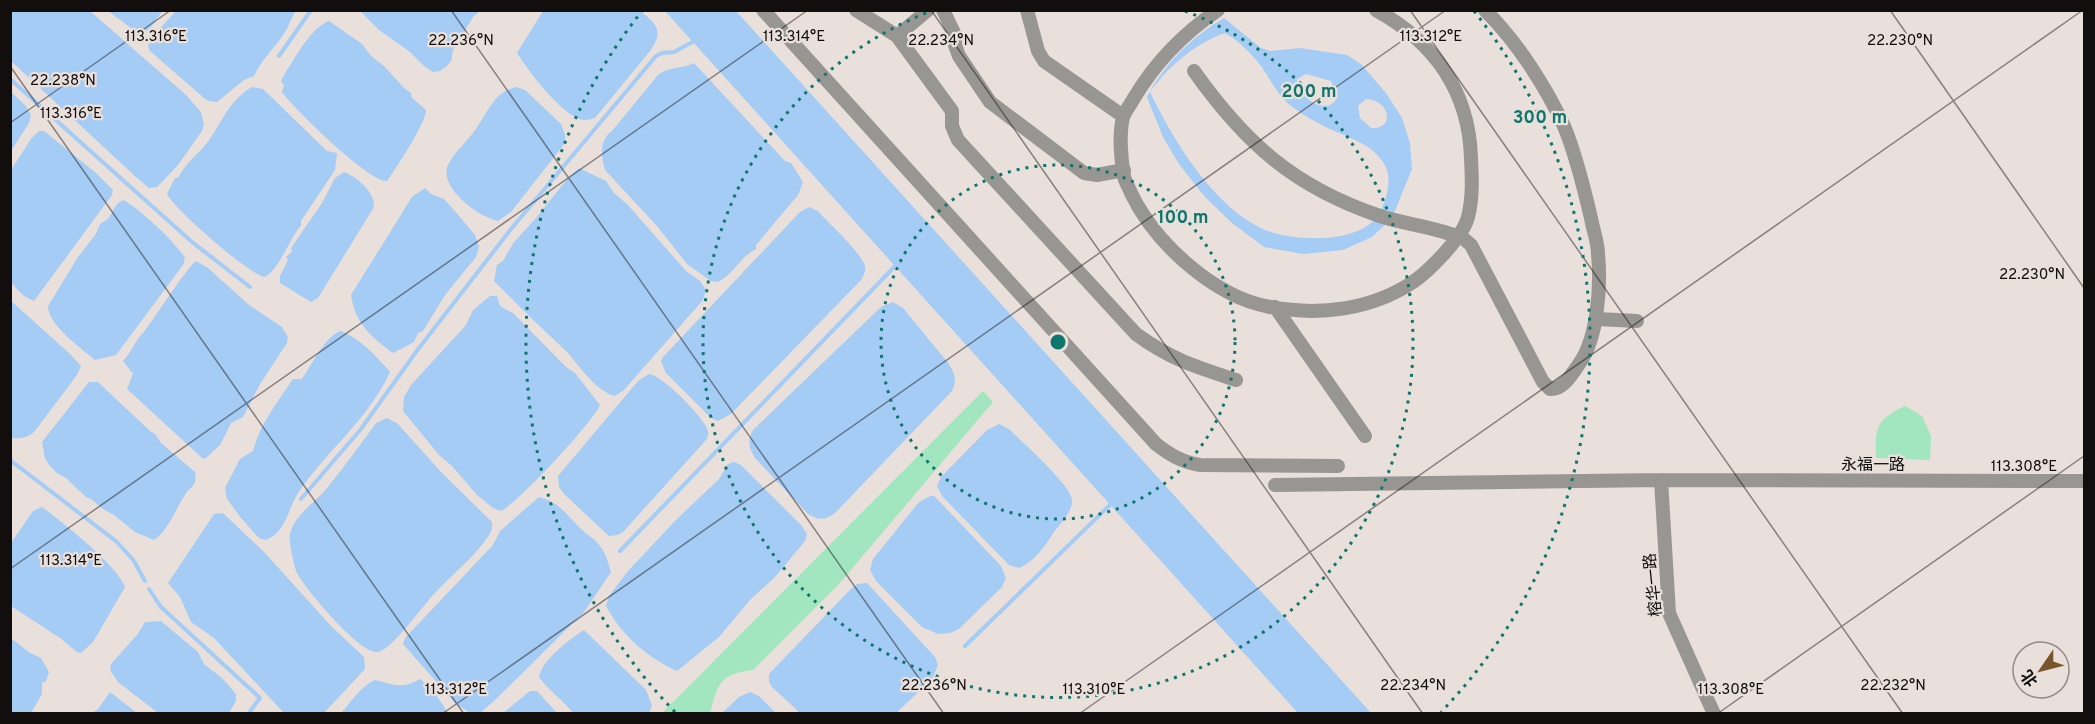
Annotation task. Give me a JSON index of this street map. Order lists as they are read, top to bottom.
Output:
{
  "streets": {
    "street": ["永福一路", "榕华一路"]
  },
  "crossings": [
    ["永福一路", "榕华一路"]
  ],
  "north": "bottom left",
  "coordinates": [
    "113.316°E",
    "113.314°E",
    "113.312°E",
    "22.230°N",
    "22.236°N",
    "22.234°N",
    "22.238°N",
    "113.308°E",
    "22.232°N",
    "113.310°E"
  ],
  "rings": ["200 m", "300 m", "100 m"]
}
